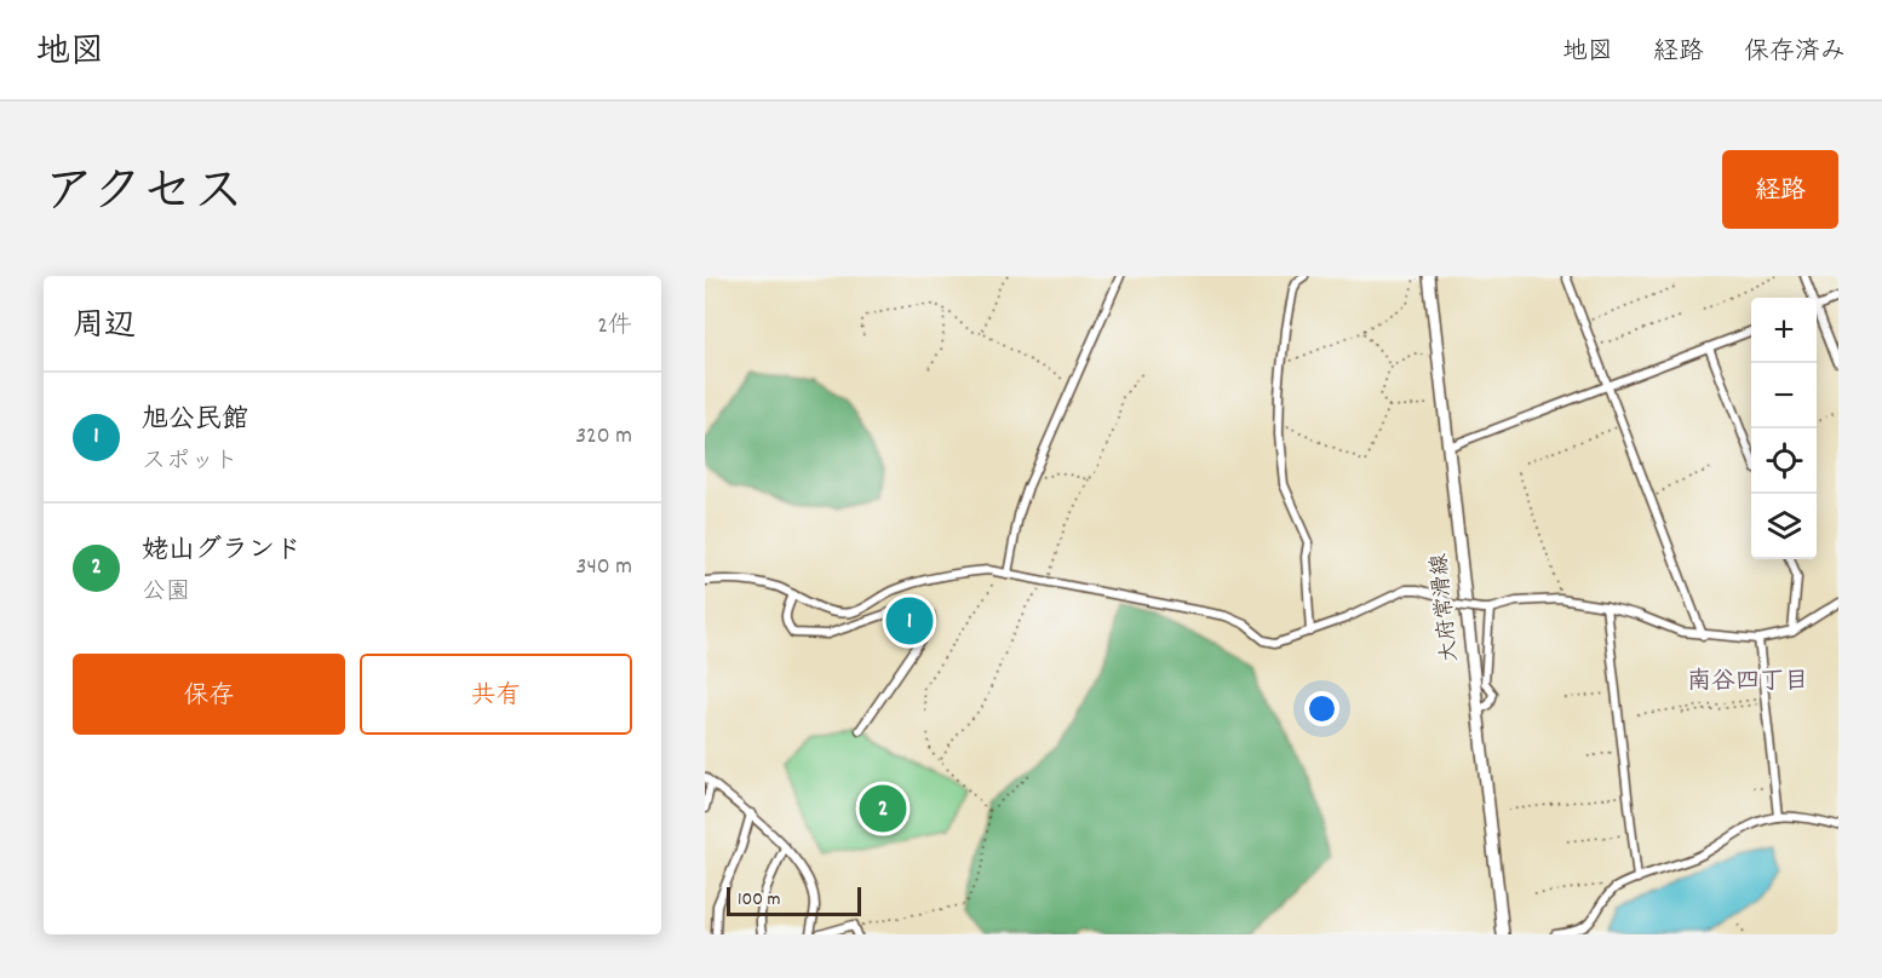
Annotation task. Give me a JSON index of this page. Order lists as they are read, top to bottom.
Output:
{
  "streets": {
    "main road": ["大府常滑線"]
  },
  "districts": ["南谷四丁目"],
  "scale_bar": "100 m",
  "page": {
    "header": "地図",
    "nav": ["地図", "経路", "保存済み"],
    "title": "アクセス",
    "buttons": [
      "経路",
      ["保存", "共有"]
    ],
    "heading": ["周辺", "2件"],
    "map_buttons": ["+", "−"],
    "list": [
      {
        "mark": "1",
        "name": "旭公民館",
        "note": "スポット",
        "value": "320 m"
      },
      {
        "mark": "2",
        "name": "姥山グランド",
        "note": "公園",
        "value": "340 m"
      }
    ],
    "pins": ["1", "2"],
    "scale": "100 m"
  }
}
